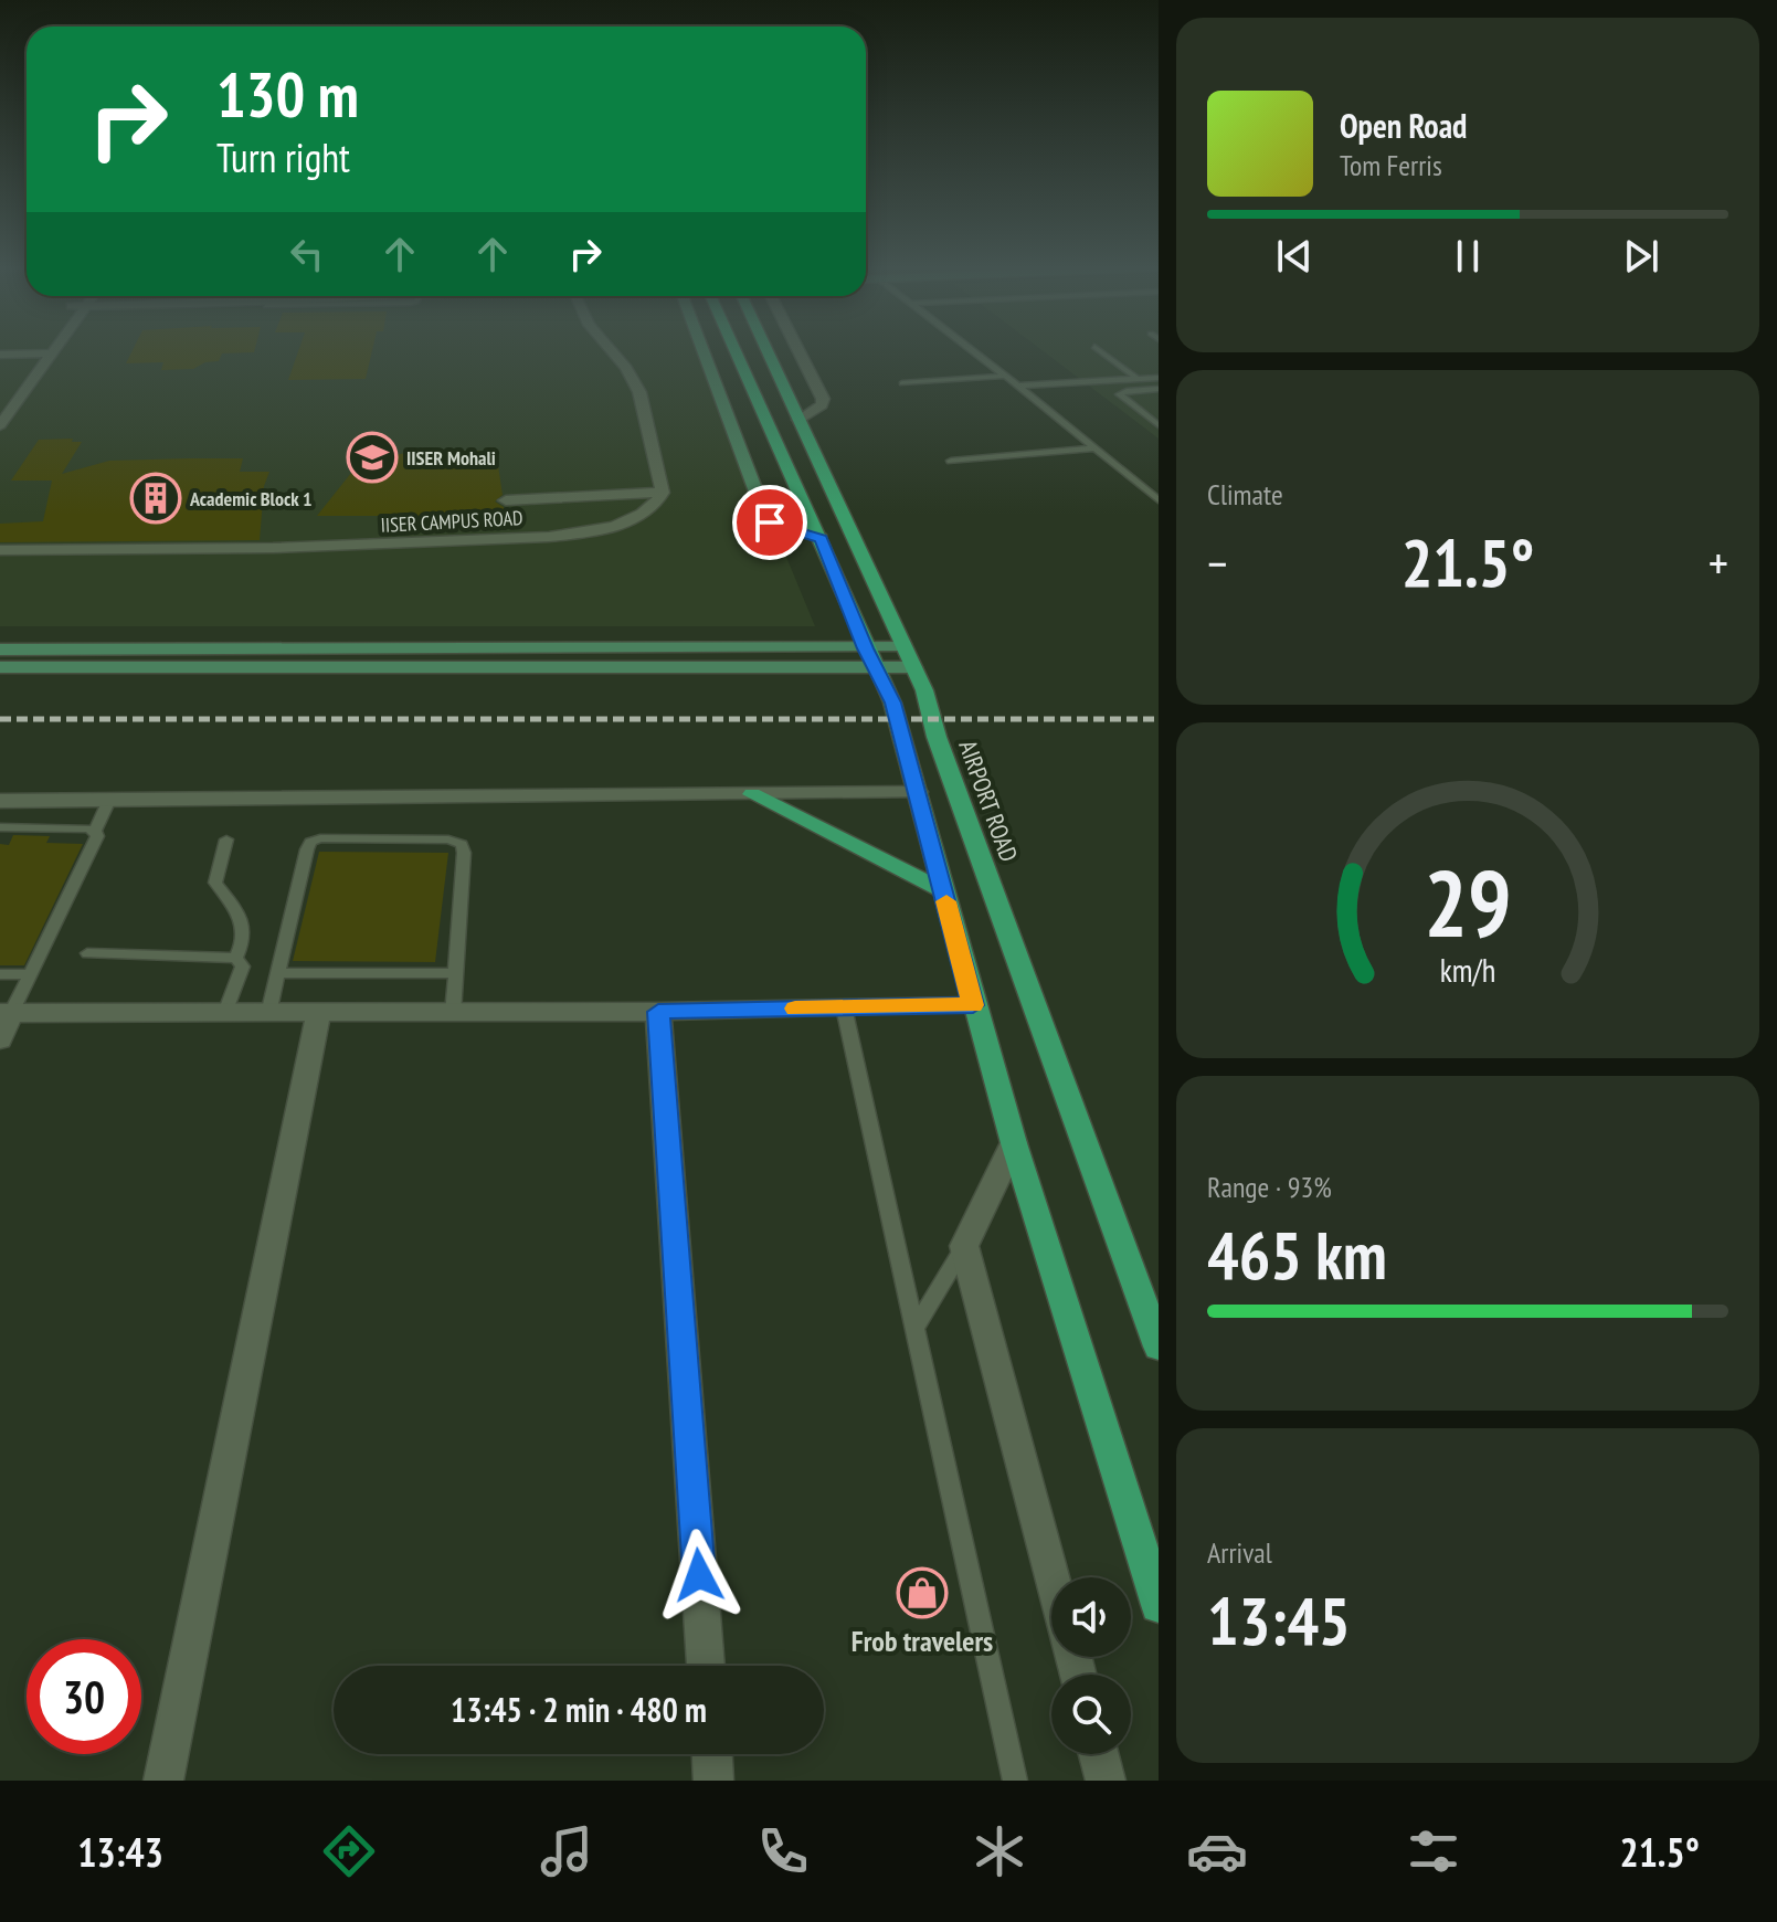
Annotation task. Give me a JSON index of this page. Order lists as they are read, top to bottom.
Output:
{
  "streets": {
    "main road": ["AIRPORT ROAD"],
    "street": ["IISER CAMPUS ROAD"]
  },
  "places": {
    "school or university": ["IISER Mohali"],
    "building": ["Academic Block 1"],
    "shop": ["Frob travelers"]
  },
  "page": {
    "turn": ["130 m", "Turn right"],
    "song": ["Open Road", "Tom Ferris"],
    "tile": [
      "Climate",
      ["Range · 93%", "465 km"],
      ["Arrival", "13:45"]
    ],
    "heat": ["−", "21.5°", "+"],
    "limit": "30",
    "trip": "13:45 · 2 min · 480 m",
    "tabs": ["13:43", "21.5°"],
    "gauge": ["29", "km/h"]
  }
}
